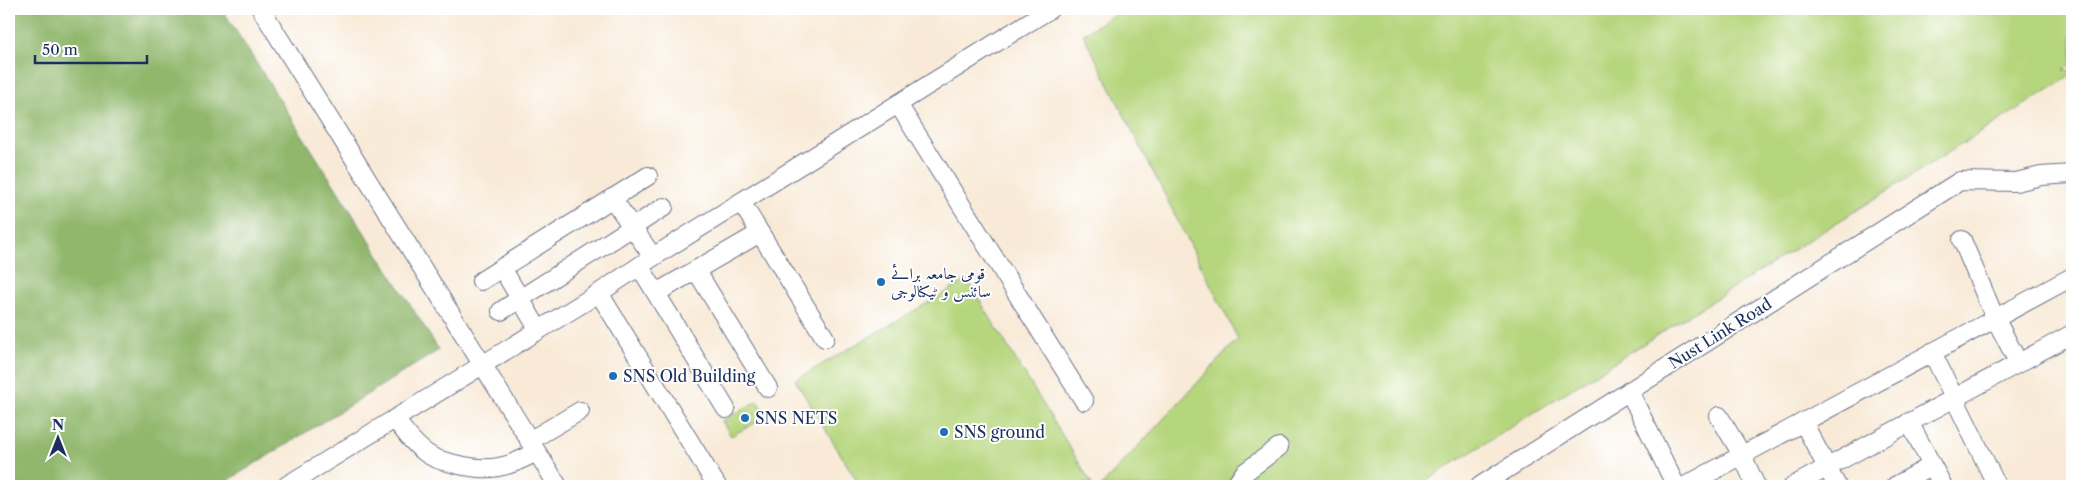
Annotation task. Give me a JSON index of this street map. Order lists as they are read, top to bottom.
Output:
{
  "streets": {
    "street": ["Nust Link Road"]
  },
  "places": [
    "قومی جامعہ برائے سائنس و ٹیکنالوجی",
    "SNS Old Building",
    "SNS NETS",
    "SNS ground"
  ],
  "scale_bar": "50 m",
  "north": "top"
}
